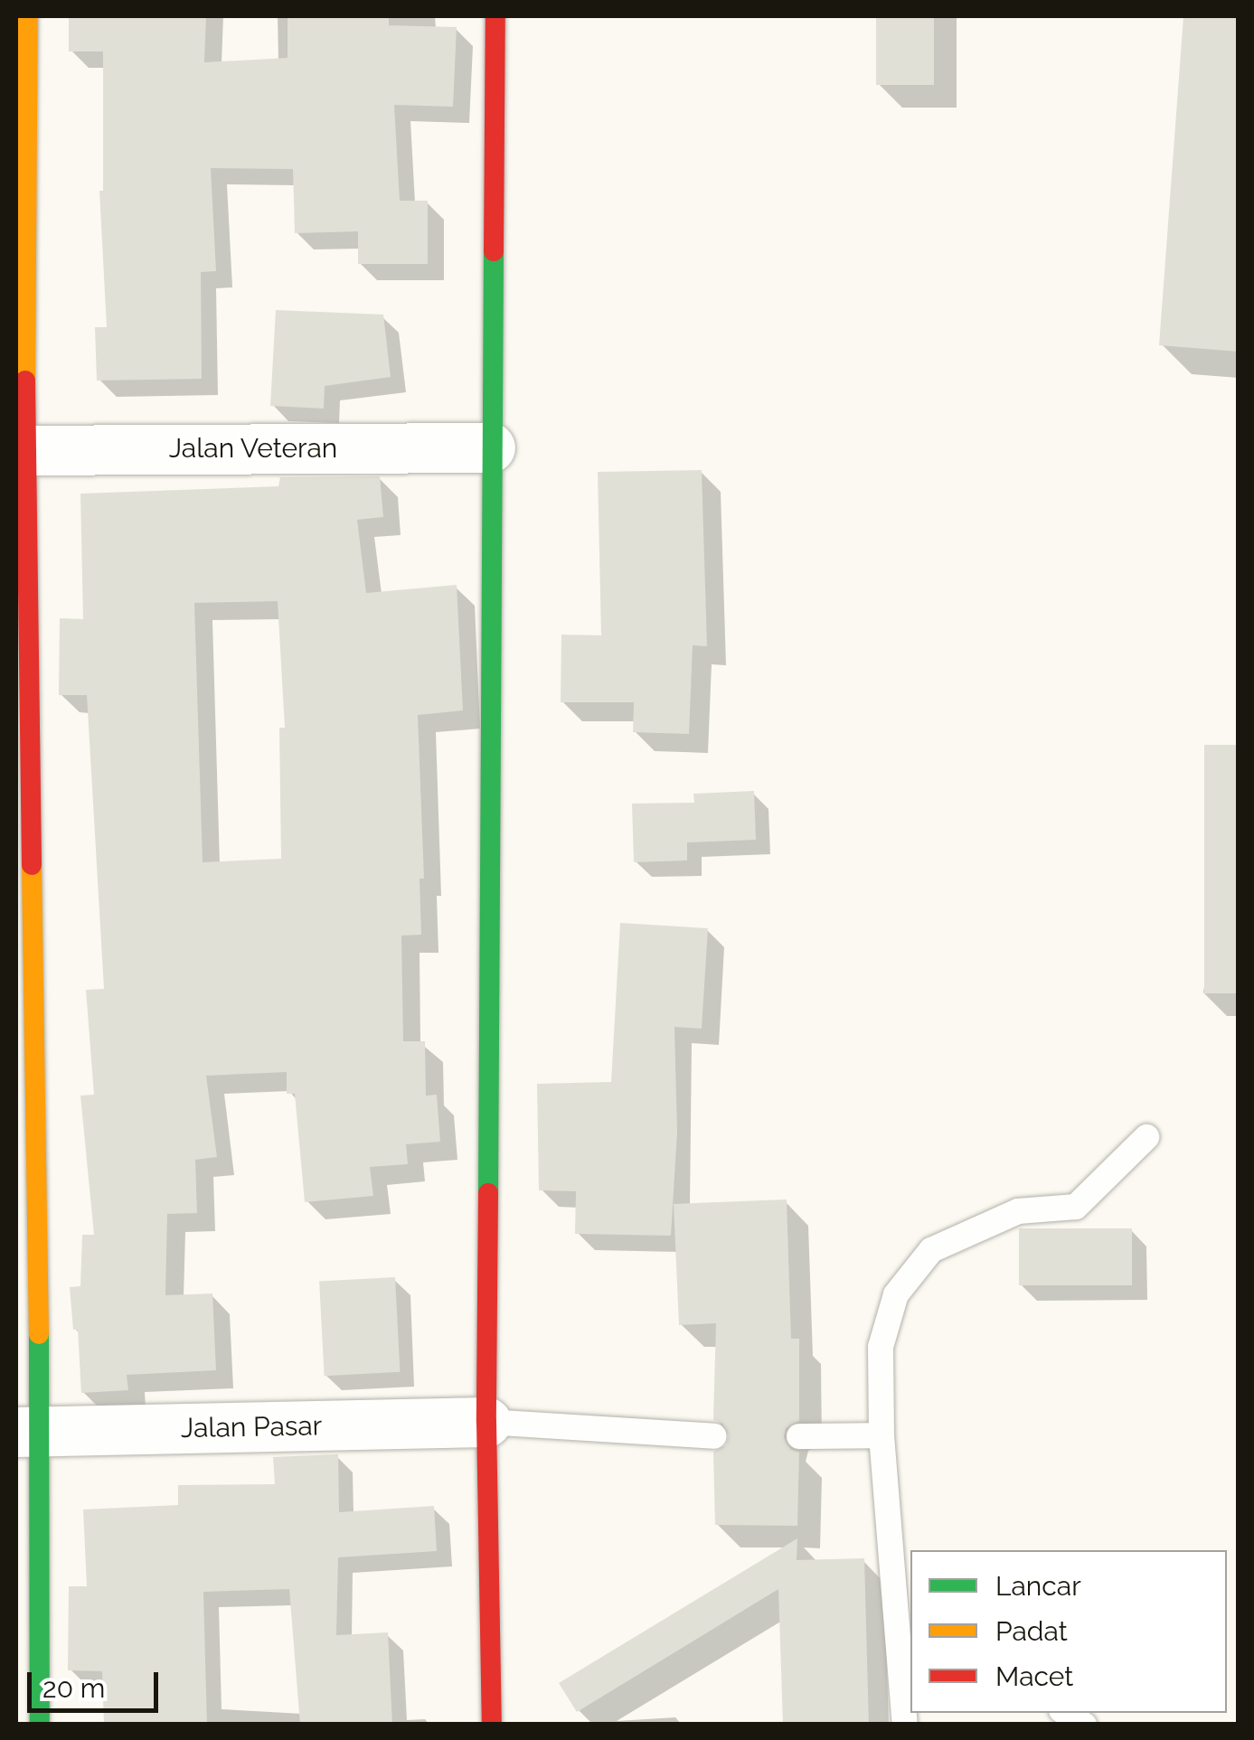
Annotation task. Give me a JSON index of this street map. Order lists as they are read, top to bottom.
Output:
{
  "streets": {
    "street": ["Jalan Veteran", "Jalan Pasar"]
  },
  "legend": ["Lancar", "Padat", "Macet"],
  "scale_bar": "20 m"
}
